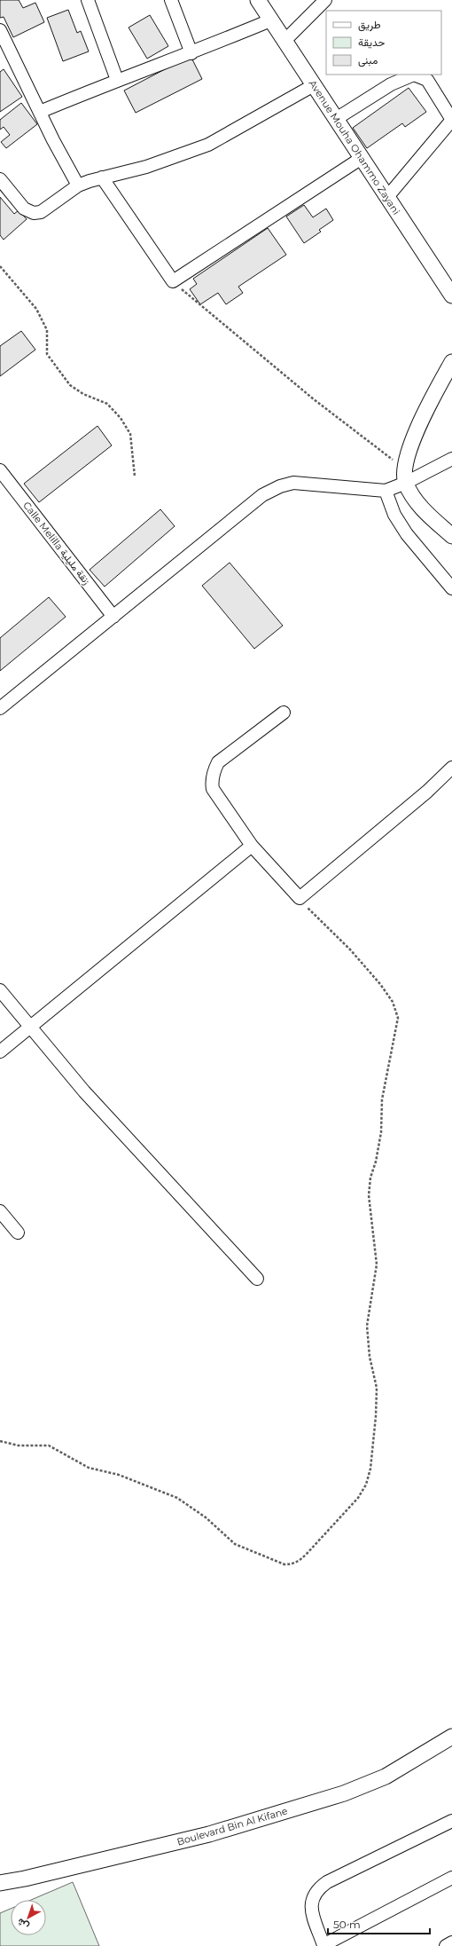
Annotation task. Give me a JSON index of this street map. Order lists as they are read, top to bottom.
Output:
{
  "streets": {
    "street": ["Avenue Mouha Ohammo Zayani", "Calle Melilla زنقة مليلية", "Boulevard Bin Al Kifane"]
  },
  "legend": ["طريق", "حديقة", "مبنى"],
  "scale_bar": "50 m",
  "north": "bottom left"
}
